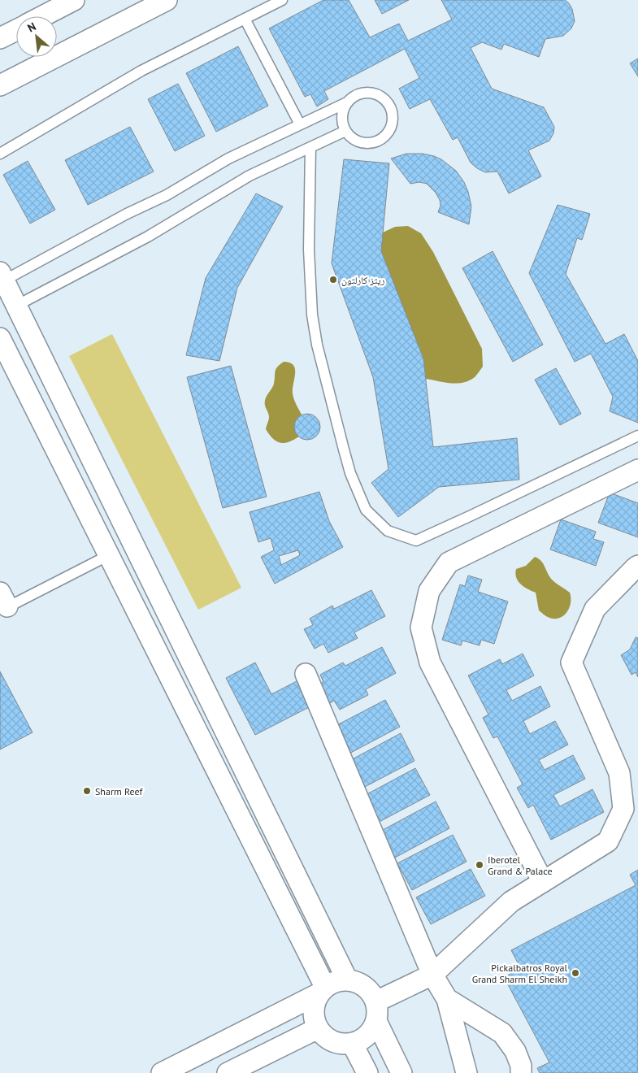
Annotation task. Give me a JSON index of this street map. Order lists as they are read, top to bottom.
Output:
{
  "places": [
    "ريتز كارلتون",
    "Sharm Reef",
    "Iberotel Grand & Palace",
    "Pickalbatros Royal Grand Sharm El Sheikh"
  ],
  "north": "top left"
}
